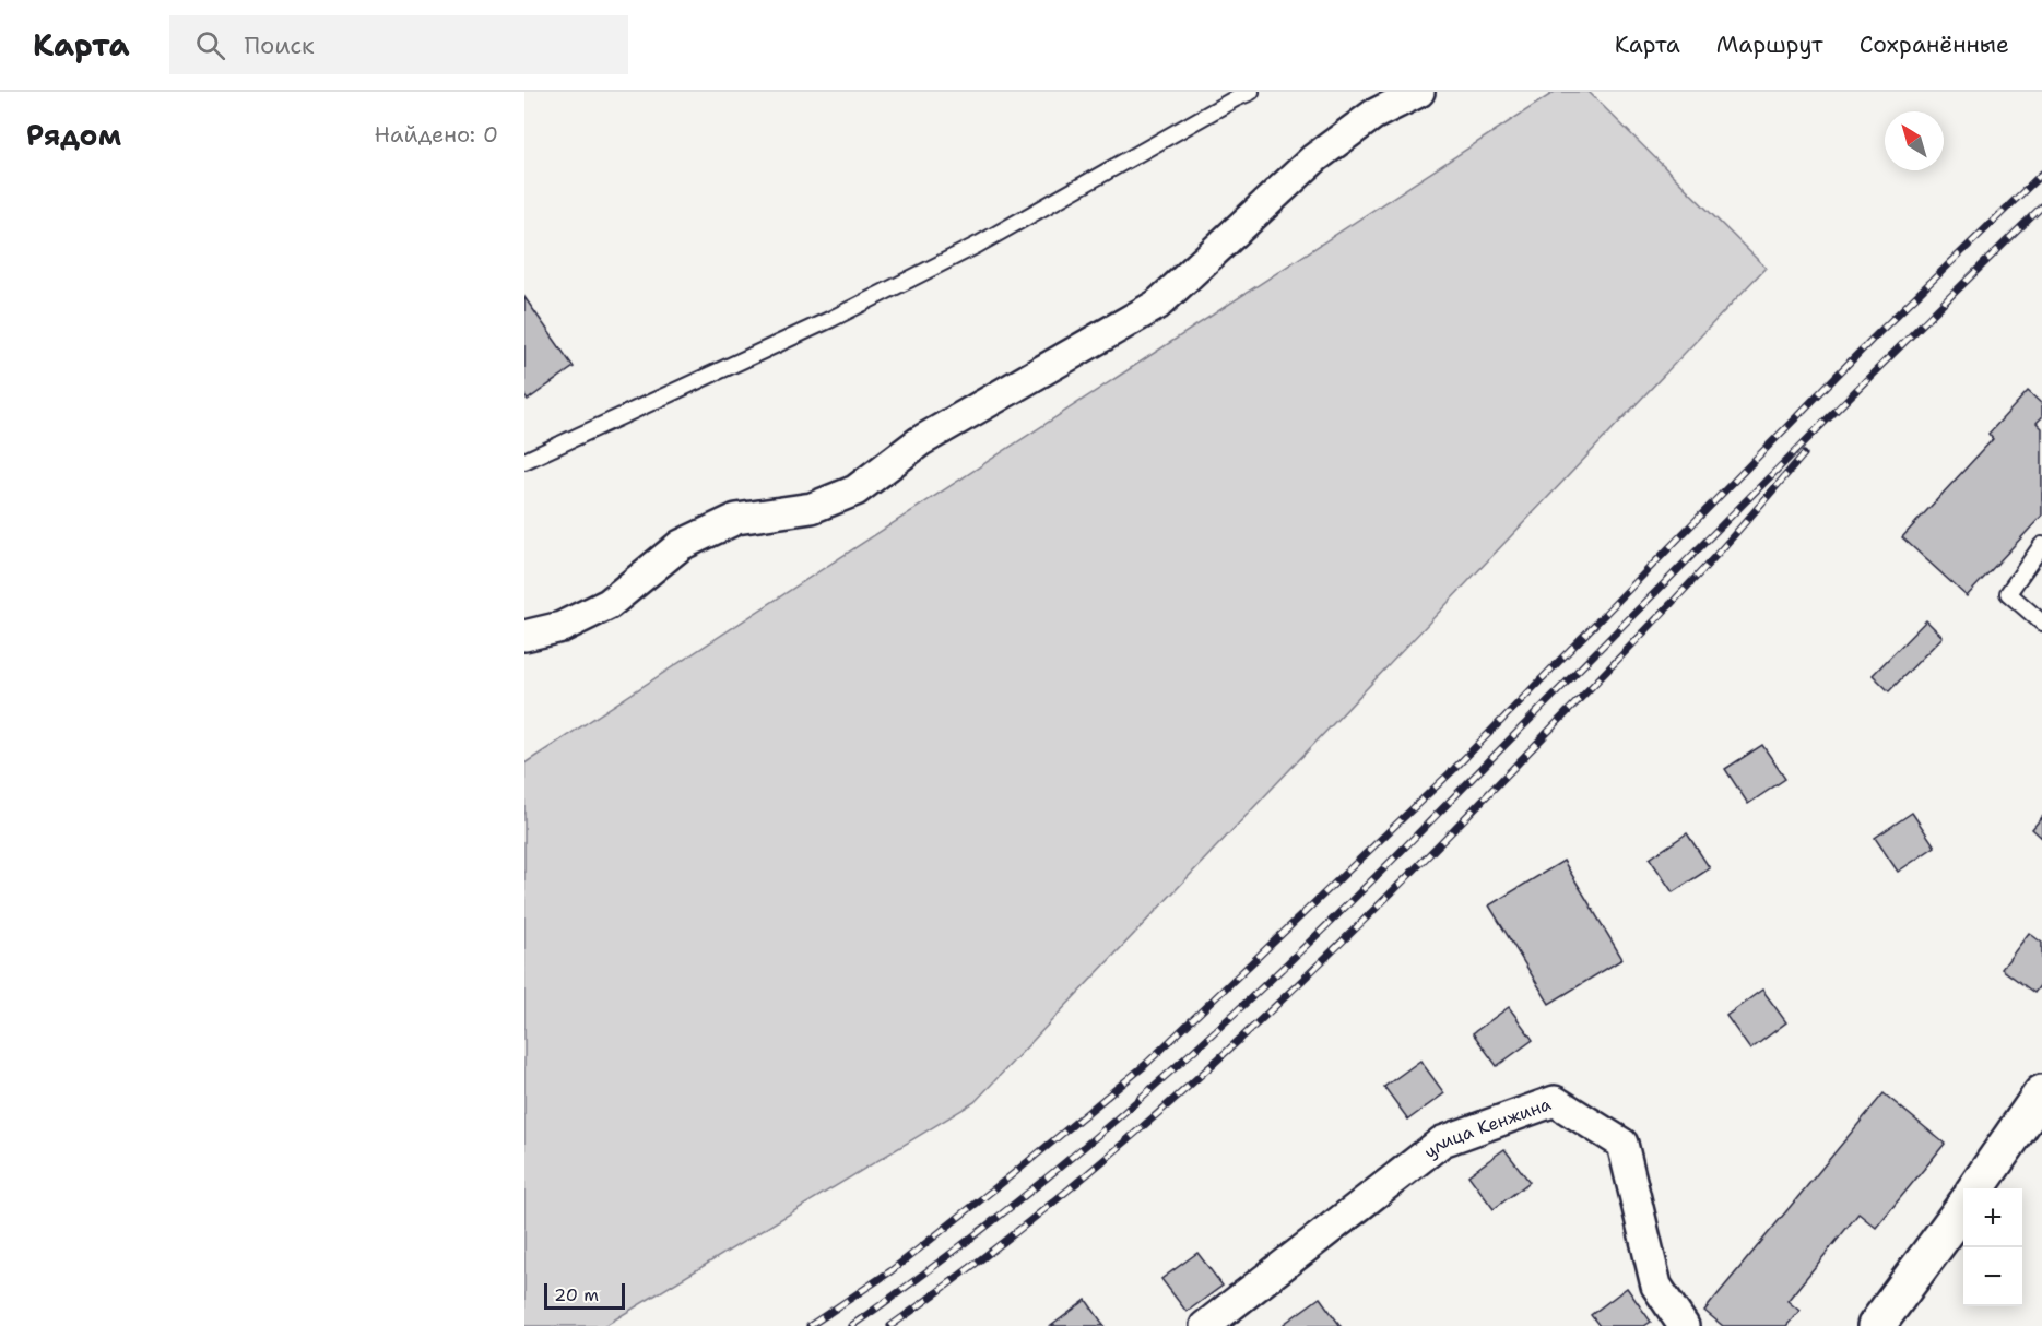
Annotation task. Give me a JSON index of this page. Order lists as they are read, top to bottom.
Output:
{
  "streets": {
    "street": ["улица Кенжина"]
  },
  "scale_bar": "20 m",
  "north": "top left",
  "page": {
    "header": "Карта",
    "search": "Поиск",
    "nav": ["Карта", "Маршрут", "Сохранённые"],
    "heading": ["Рядом", "Найдено: 0"],
    "map_buttons": ["+", "−"],
    "scale": "20 m"
  }
}
